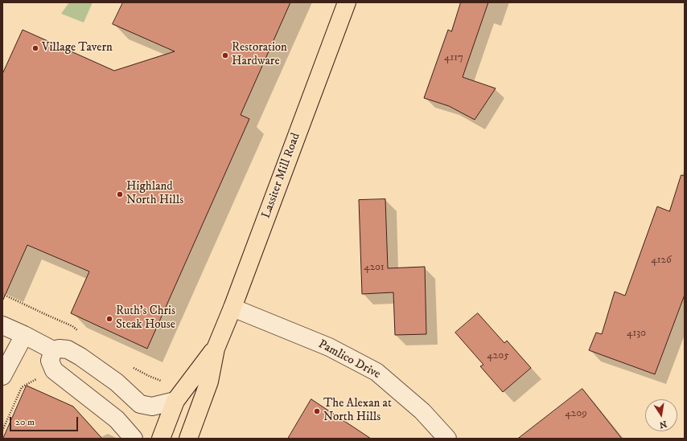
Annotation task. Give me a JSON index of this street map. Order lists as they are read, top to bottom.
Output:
{
  "streets": {
    "main road": ["Lassiter Mill Road"],
    "street": ["Pamlico Drive"]
  },
  "crossings": [
    ["Lassiter Mill Road", "Pamlico Drive"]
  ],
  "places": [
    "Village Tavern",
    "Restoration Hardware",
    "Highland North Hills",
    "Ruth's Chris Steak House",
    "The Alexan at North Hills"
  ],
  "house_numbers": [
    "4117",
    "4126",
    "4201",
    "4130",
    "4205",
    "4209"
  ],
  "scale_bar": "20 m",
  "north": "bottom"
}
